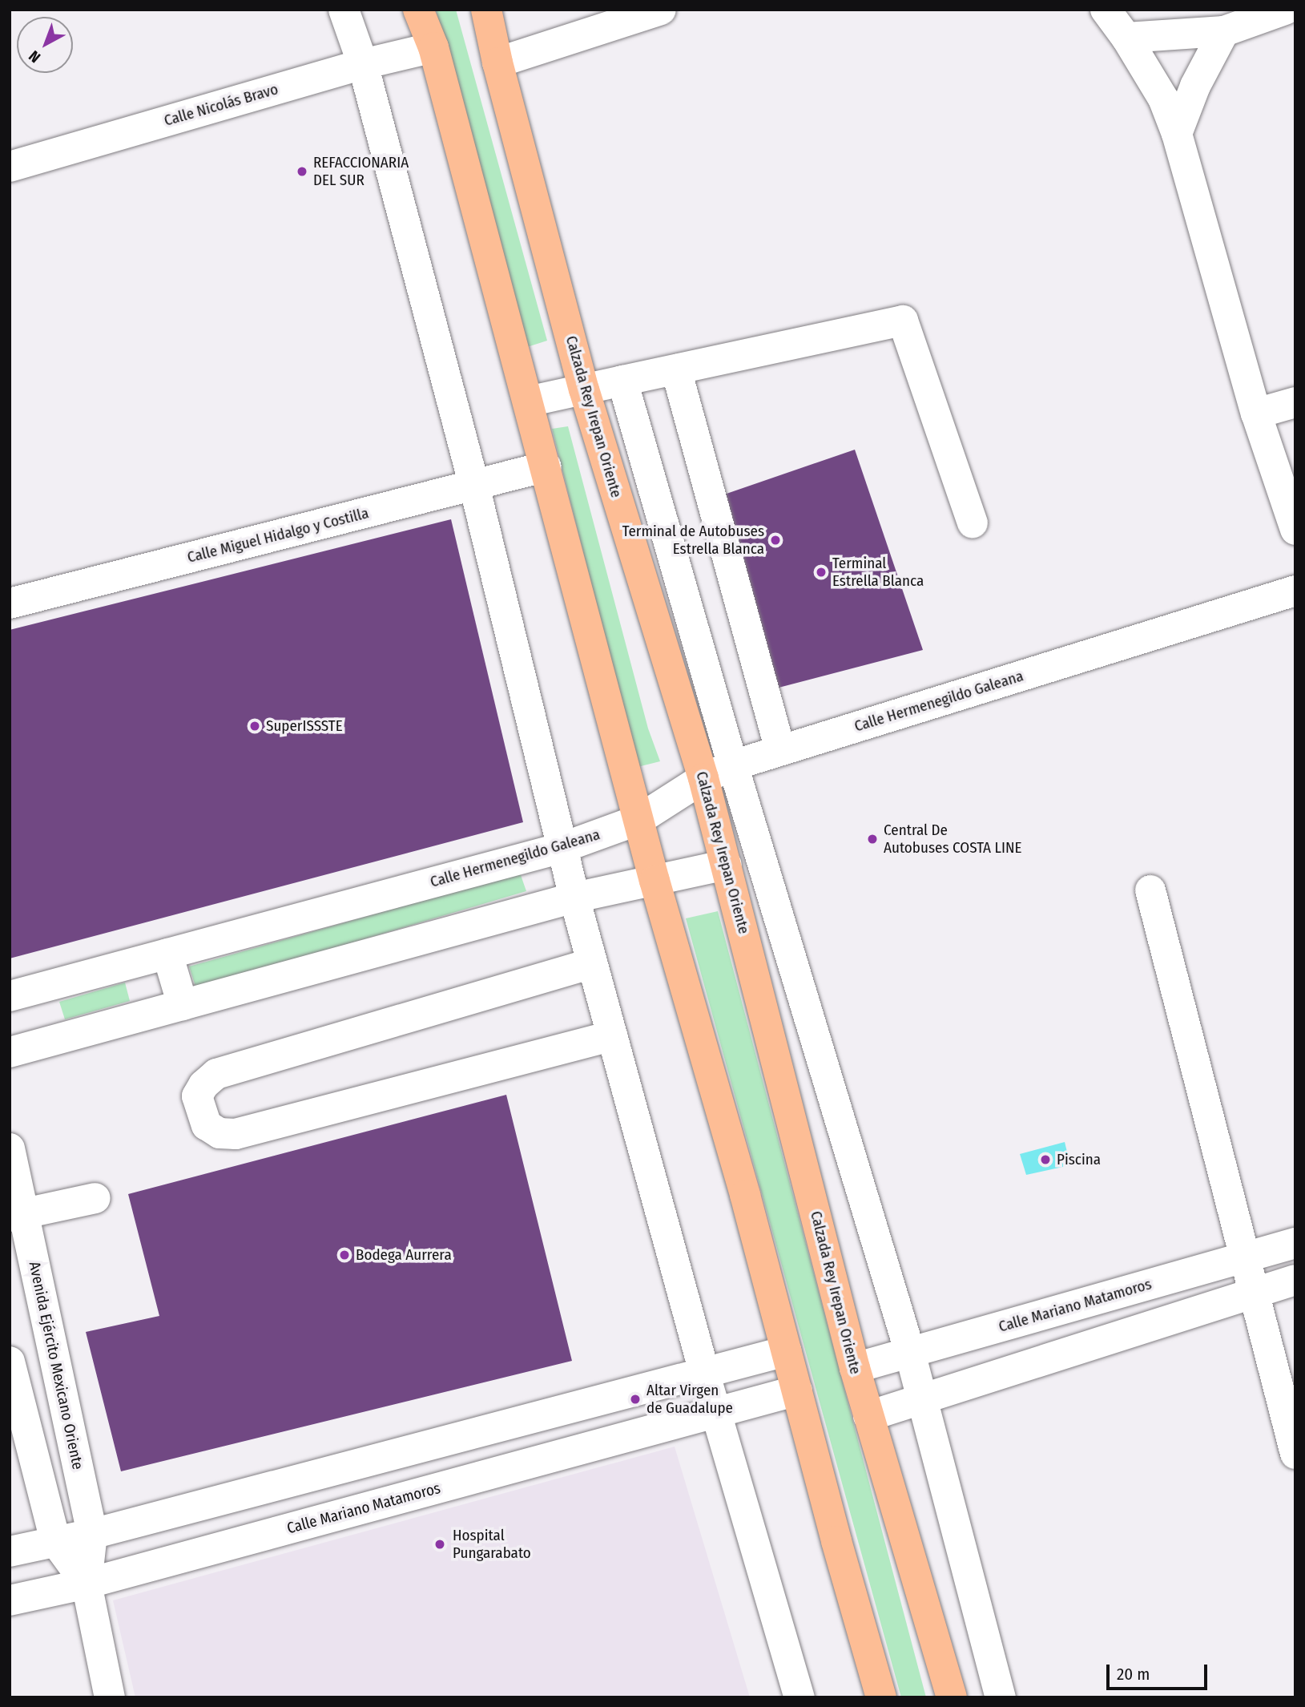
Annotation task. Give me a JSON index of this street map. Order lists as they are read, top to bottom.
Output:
{
  "streets": {
    "main road": ["Calzada Rey Irepan Oriente"],
    "street": [
      "Calle Nicolás Bravo",
      "Calle Miguel Hidalgo y Costilla",
      "Calle Hermenegildo Galeana",
      "Calle Mariano Matamoros",
      "Avenida Ejército Mexicano Oriente"
    ]
  },
  "crossings": [
    ["Calzada Rey Irepan Oriente", "Calle Hermenegildo Galeana"],
    ["Calzada Rey Irepan Oriente", "Calle Mariano Matamoros"],
    ["Calle Mariano Matamoros", "Avenida Ejército Mexicano Oriente"]
  ],
  "places": [
    "REFACCIONARIA DEL SUR",
    "Terminal de Autobuses Estrella Blanca",
    "Terminal Estrella Blanca",
    "SuperISSSTE",
    "Central De Autobuses COSTA LINE",
    "Piscina",
    "Bodega Aurrera",
    "Altar Virgen de Guadalupe",
    "Hospital Pungarabato"
  ],
  "scale_bar": "20 m",
  "north": "bottom left"
}
